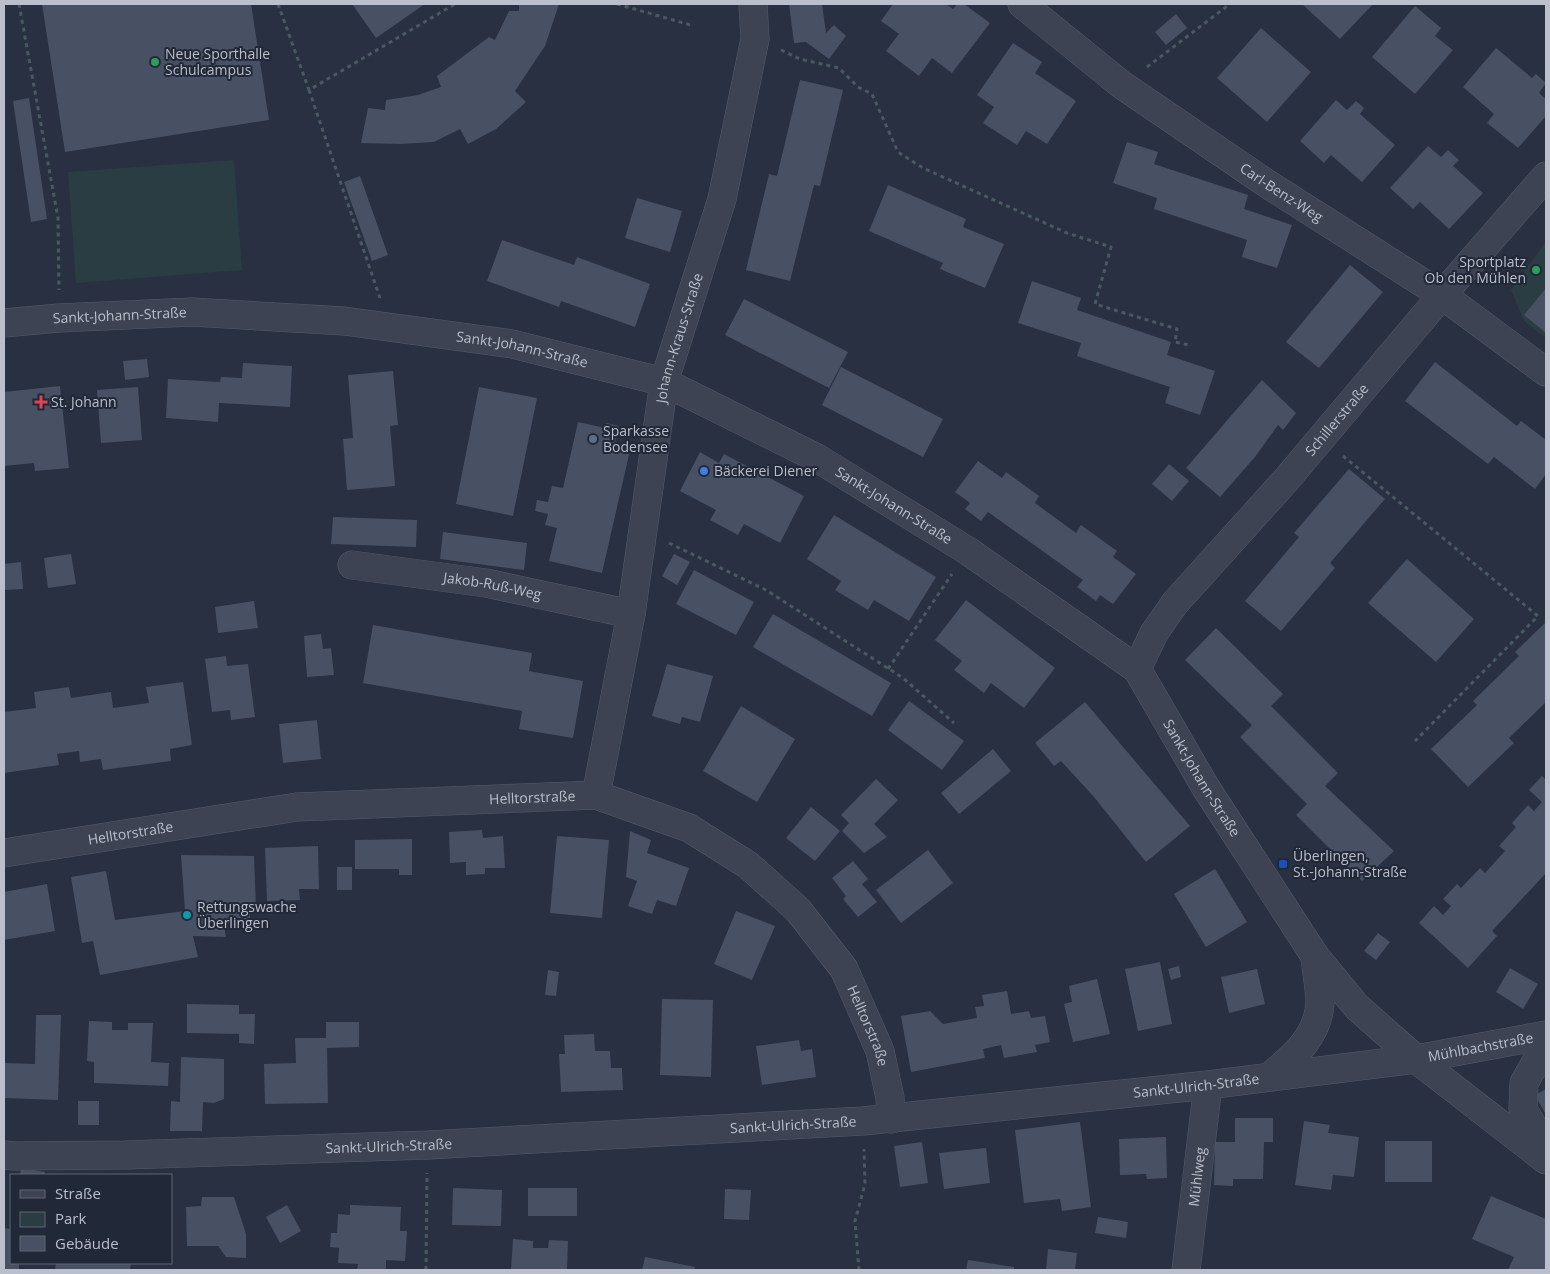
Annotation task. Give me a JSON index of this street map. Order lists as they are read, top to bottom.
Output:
{
  "streets": {
    "street": [
      "Carl-Benz-Weg",
      "Sankt-Johann-Straße",
      "Johann-Kraus-Straße",
      "Schillerstraße",
      "Jakob-Ruß-Weg",
      "Helltorstraße",
      "Mühlbachstraße",
      "Sankt-Ulrich-Straße",
      "Mühlweg"
    ]
  },
  "crossings": [
    ["Carl-Benz-Weg", "Schillerstraße"],
    ["Sankt-Johann-Straße", "Johann-Kraus-Straße"],
    ["Sankt-Johann-Straße", "Schillerstraße"],
    ["Sankt-Johann-Straße", "Mühlbachstraße"],
    ["Sankt-Johann-Straße", "Sankt-Ulrich-Straße"],
    ["Johann-Kraus-Straße", "Jakob-Ruß-Weg"],
    ["Johann-Kraus-Straße", "Helltorstraße"],
    ["Helltorstraße", "Sankt-Ulrich-Straße"],
    ["Mühlbachstraße", "Sankt-Ulrich-Straße"],
    ["Sankt-Ulrich-Straße", "Mühlweg"]
  ],
  "places": {
    "other": [
      "Neue Sporthalle Schulcampus",
      "Sportplatz Ob den Mühlen",
      "Sparkasse Bodensee",
      "Bäckerei Diener",
      "Rettungswache Überlingen"
    ],
    "health": ["St. Johann"],
    "transit": ["Überlingen, St.-Johann-Straße"]
  },
  "legend": ["Straße", "Park", "Gebäude"]
}
